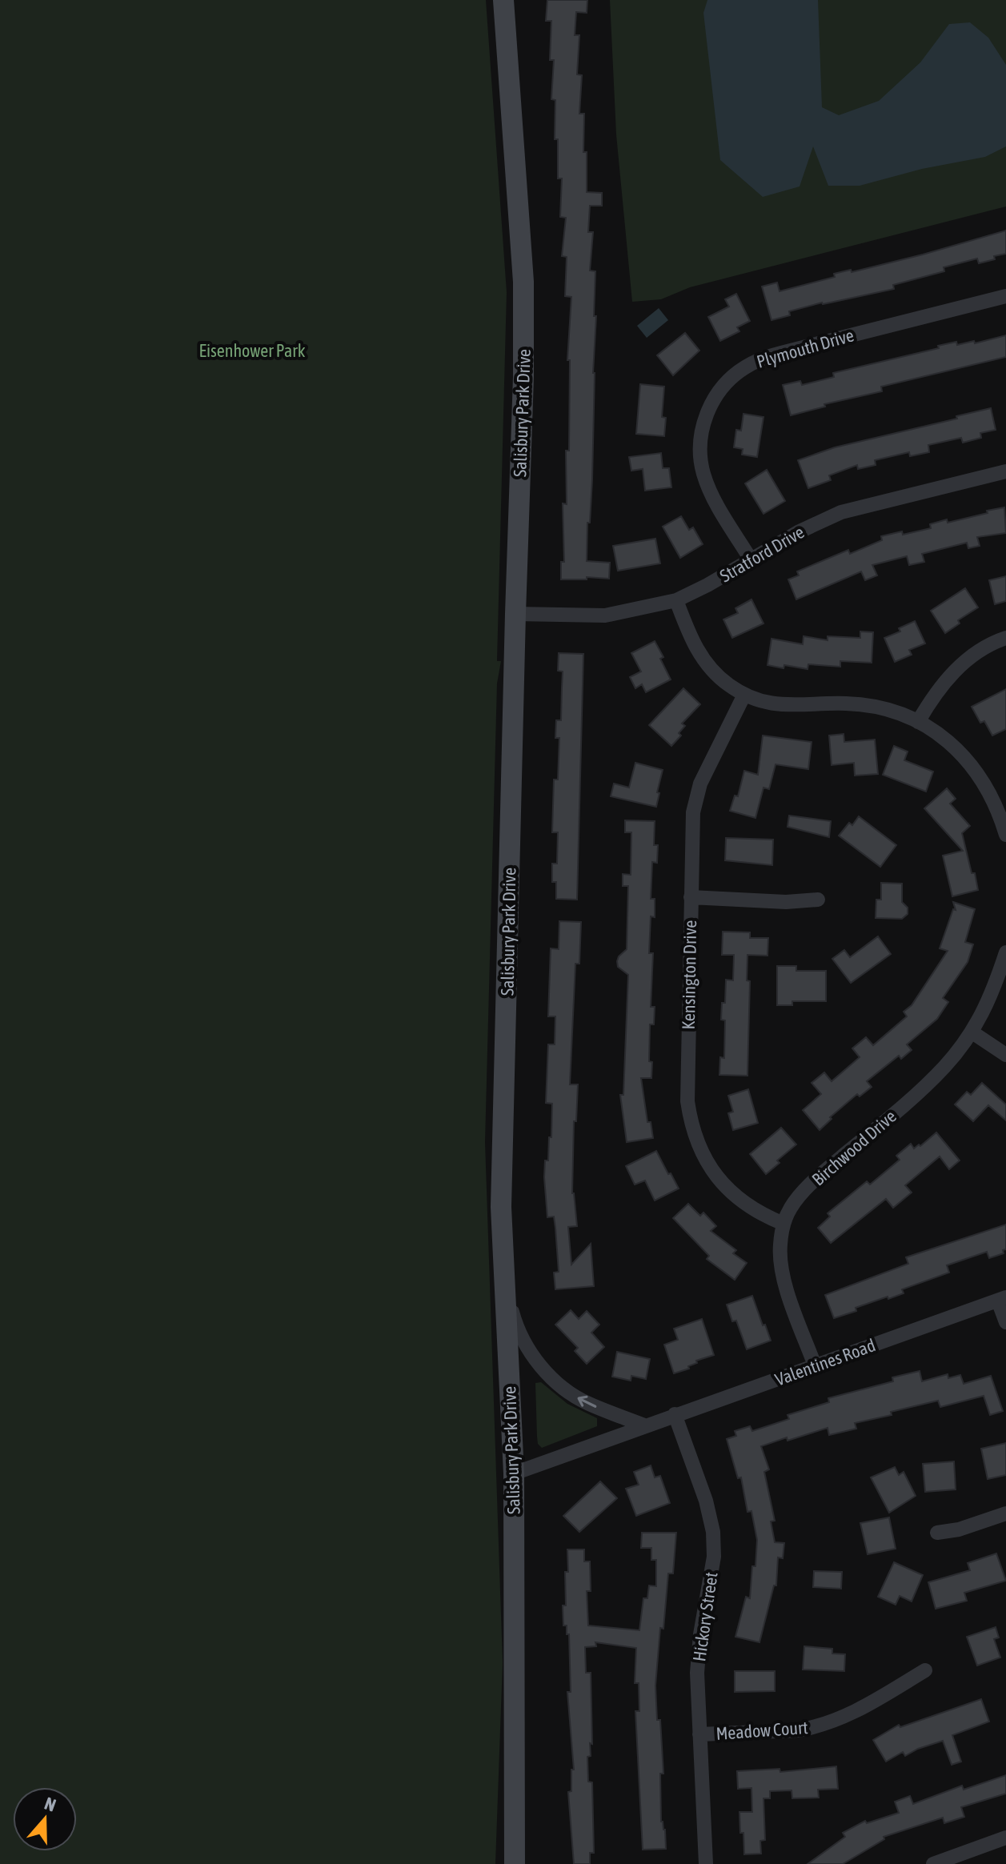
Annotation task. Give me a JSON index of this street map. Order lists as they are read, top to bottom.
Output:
{
  "streets": {
    "main road": ["Salisbury Park Drive"],
    "street": [
      "Plymouth Drive",
      "Stratford Drive",
      "Kensington Drive",
      "Birchwood Drive",
      "Valentines Road",
      "Hickory Street",
      "Meadow Court"
    ]
  },
  "crossings": [
    ["Plymouth Drive", "Stratford Drive"],
    ["Salisbury Park Drive", "Stratford Drive"],
    ["Salisbury Park Drive", "Valentines Road"],
    ["Kensington Drive", "Birchwood Drive"],
    ["Birchwood Drive", "Valentines Road"],
    ["Valentines Road", "Hickory Street"],
    ["Hickory Street", "Meadow Court"]
  ],
  "parks": ["Eisenhower Park"],
  "north": "top"
}
